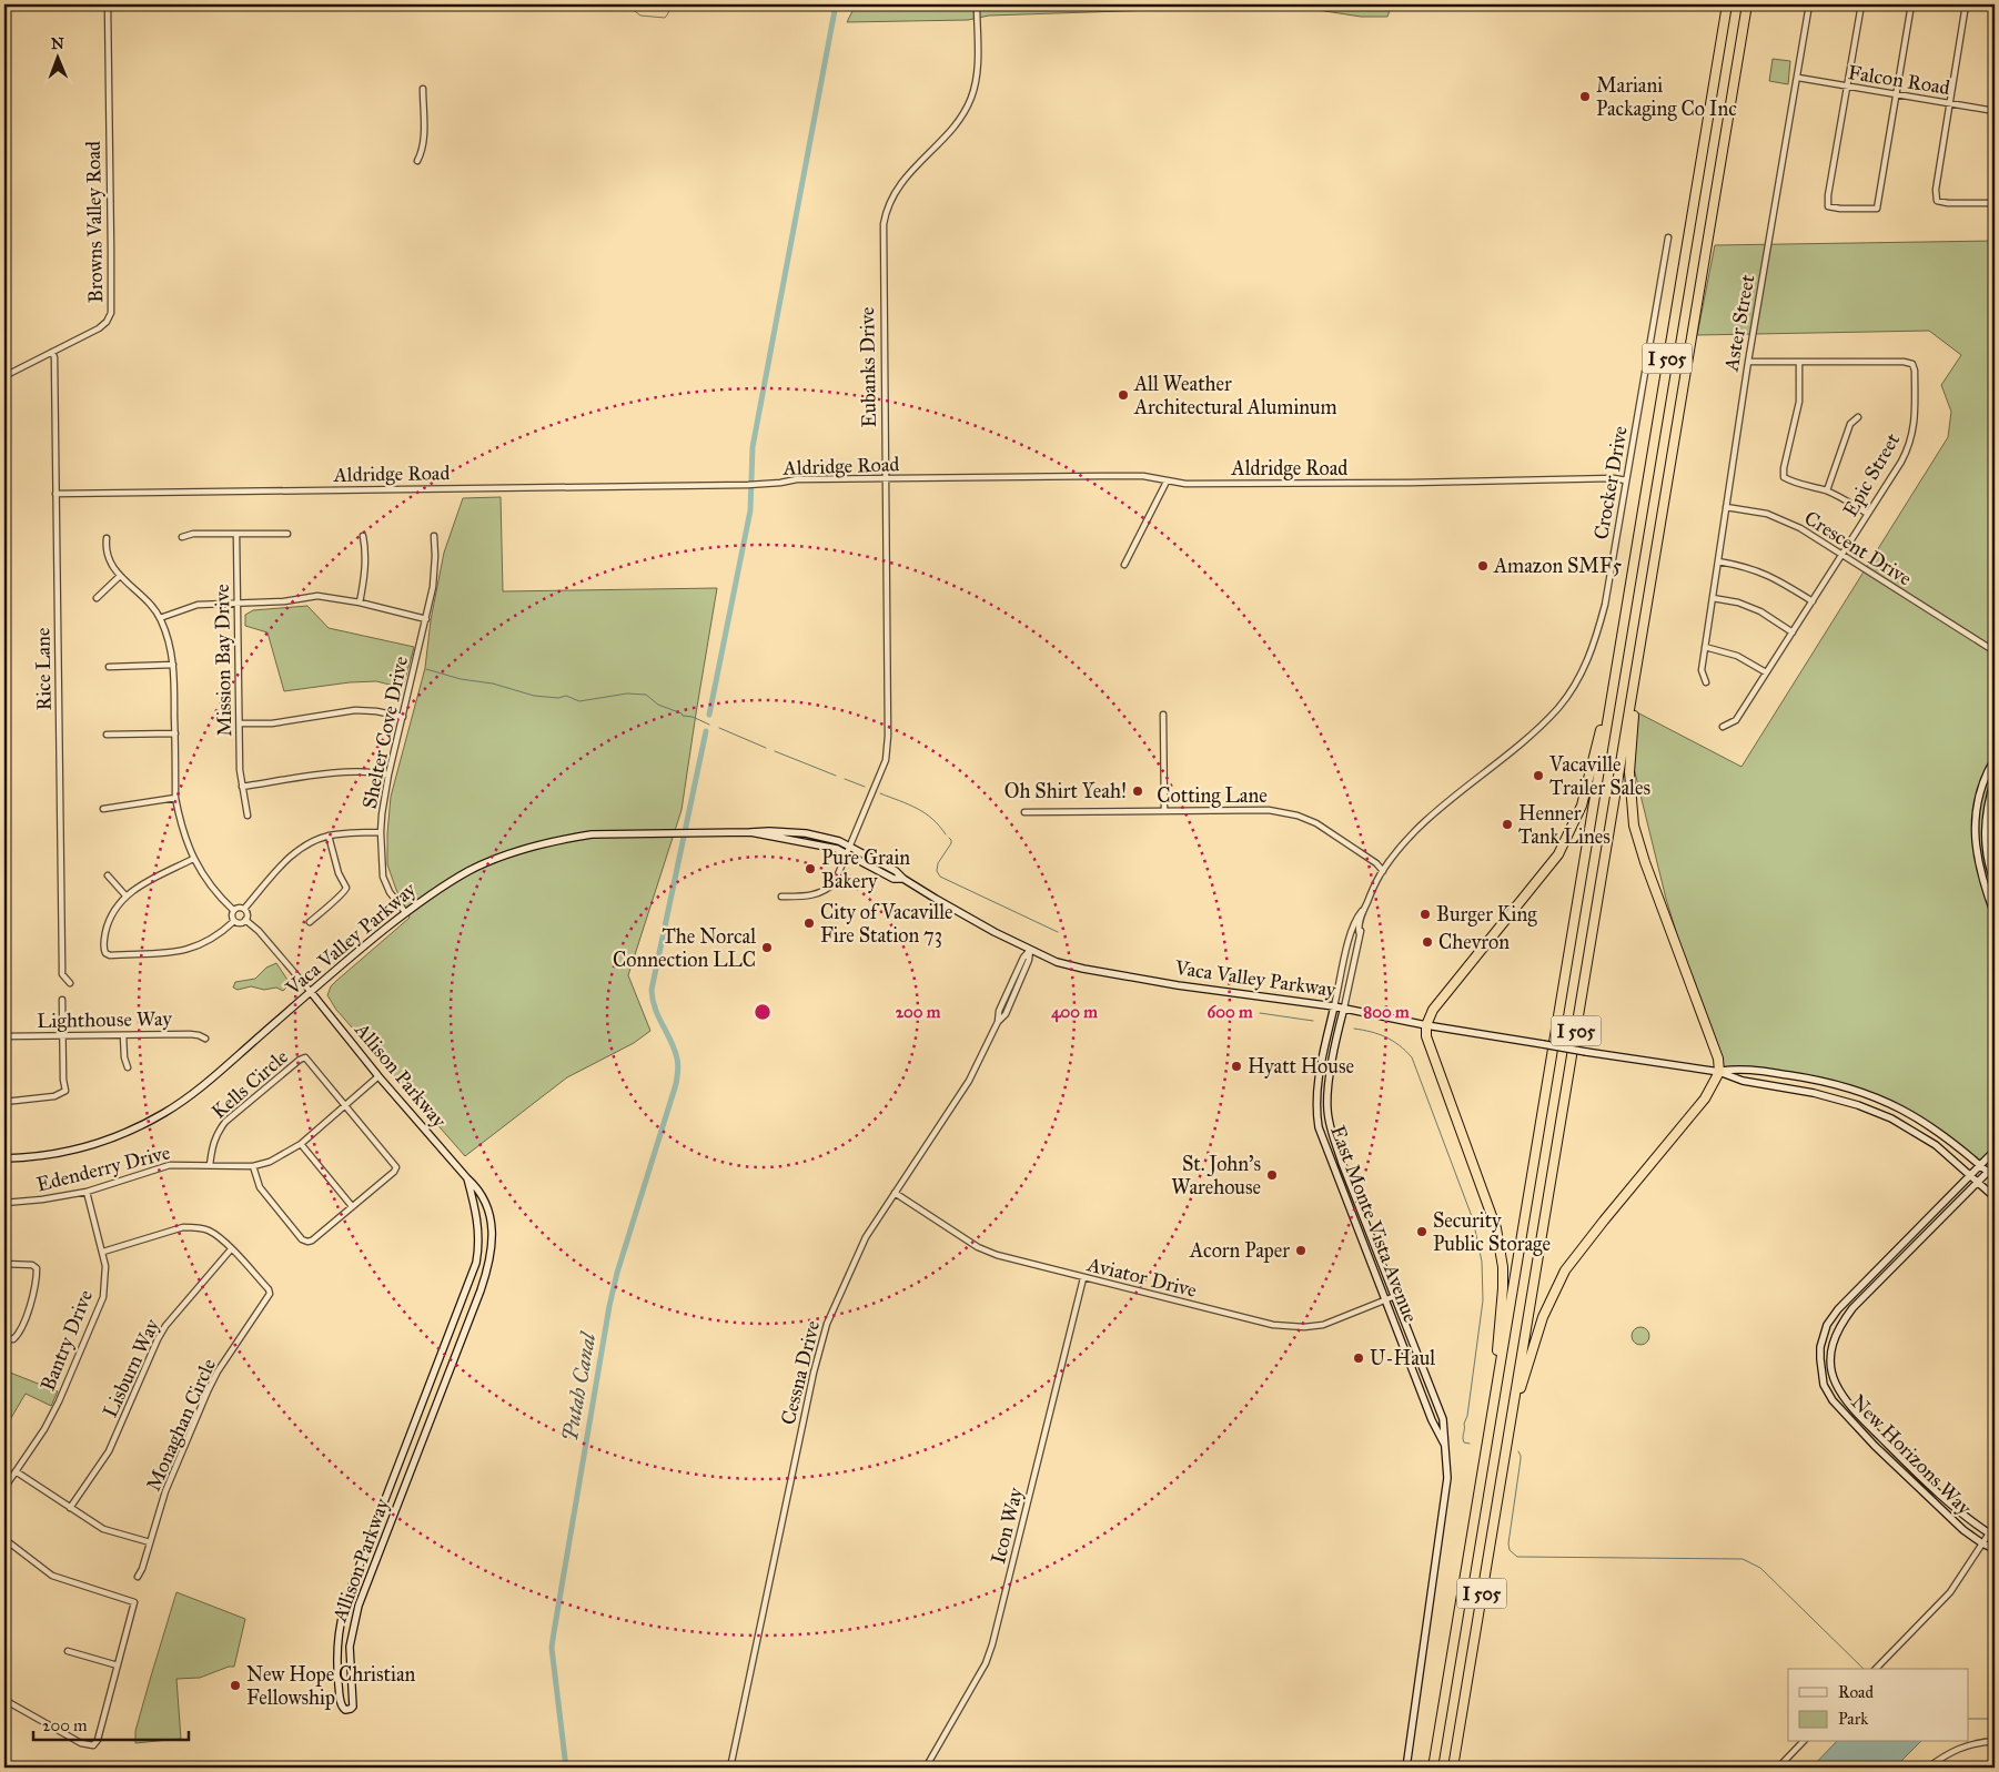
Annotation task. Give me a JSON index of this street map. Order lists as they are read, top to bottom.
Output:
{
  "streets": {
    "highway": ["I 505"],
    "street": [
      "Falcon Road",
      "Browns Valley Road",
      "Aster Street",
      "Eubanks Drive",
      "Aldridge Road",
      "Epic Street",
      "Crocker Drive",
      "Crescent Drive",
      "Mission Bay Drive",
      "Rice Lane",
      "Shelter Cove Drive",
      "Cotting Lane",
      "Vaca Valley Parkway",
      "Lighthouse Way",
      "Allison Parkway",
      "Kells Circle",
      "Edenderry Drive",
      "East Monte Vista Avenue",
      "Aviator Drive",
      "Bantry Drive",
      "Lisburn Way",
      "Cessna Drive",
      "Monaghan Circle",
      "New Horizons Way",
      "Icon Way"
    ]
  },
  "crossings": [
    ["Falcon Road", "Aster Street"],
    ["Browns Valley Road", "Rice Lane"],
    ["Aster Street", "Epic Street"],
    ["Aster Street", "Crescent Drive"],
    ["Eubanks Drive", "Aldridge Road"],
    ["Eubanks Drive", "Vaca Valley Parkway"],
    ["Aldridge Road", "Crocker Drive"],
    ["Aldridge Road", "Rice Lane"],
    ["Epic Street", "Crescent Drive"],
    ["Crocker Drive", "Cotting Lane"],
    ["Crocker Drive", "Vaca Valley Parkway"],
    ["Crocker Drive", "East Monte Vista Avenue"],
    ["Shelter Cove Drive", "Vaca Valley Parkway"],
    ["Vaca Valley Parkway", "Allison Parkway"],
    ["Vaca Valley Parkway", "East Monte Vista Avenue"],
    ["Vaca Valley Parkway", "Cessna Drive"],
    ["Vaca Valley Parkway", "New Horizons Way"],
    ["Allison Parkway", "Edenderry Drive"],
    ["Kells Circle", "Edenderry Drive"],
    ["Edenderry Drive", "Bantry Drive"],
    ["East Monte Vista Avenue", "Aviator Drive"],
    ["Aviator Drive", "Cessna Drive"],
    ["Aviator Drive", "Icon Way"],
    ["Bantry Drive", "Monaghan Circle"],
    ["Lisburn Way", "Monaghan Circle"]
  ],
  "water": ["Putah Canal"],
  "places": [
    "Mariani Packaging Co Inc",
    "All Weather Architectural Aluminum",
    "Amazon SMF5",
    "Vacaville Trailer Sales",
    "Oh Shirt Yeah!",
    "Henner Tank Lines",
    "Pure Grain Bakery",
    "Burger King",
    "City of Vacaville Fire Station 73",
    "Chevron",
    "The Norcal Connection LLC",
    "Hyatt House",
    "St. John's Warehouse",
    "Security Public Storage",
    "Acorn Paper",
    "U-Haul",
    "New Hope Christian Fellowship"
  ],
  "legend": ["Road", "Park"],
  "scale_bar": "200 m",
  "north": "top",
  "rings": [
    "200 m",
    "400 m",
    "600 m",
    "800 m"
  ]
}
